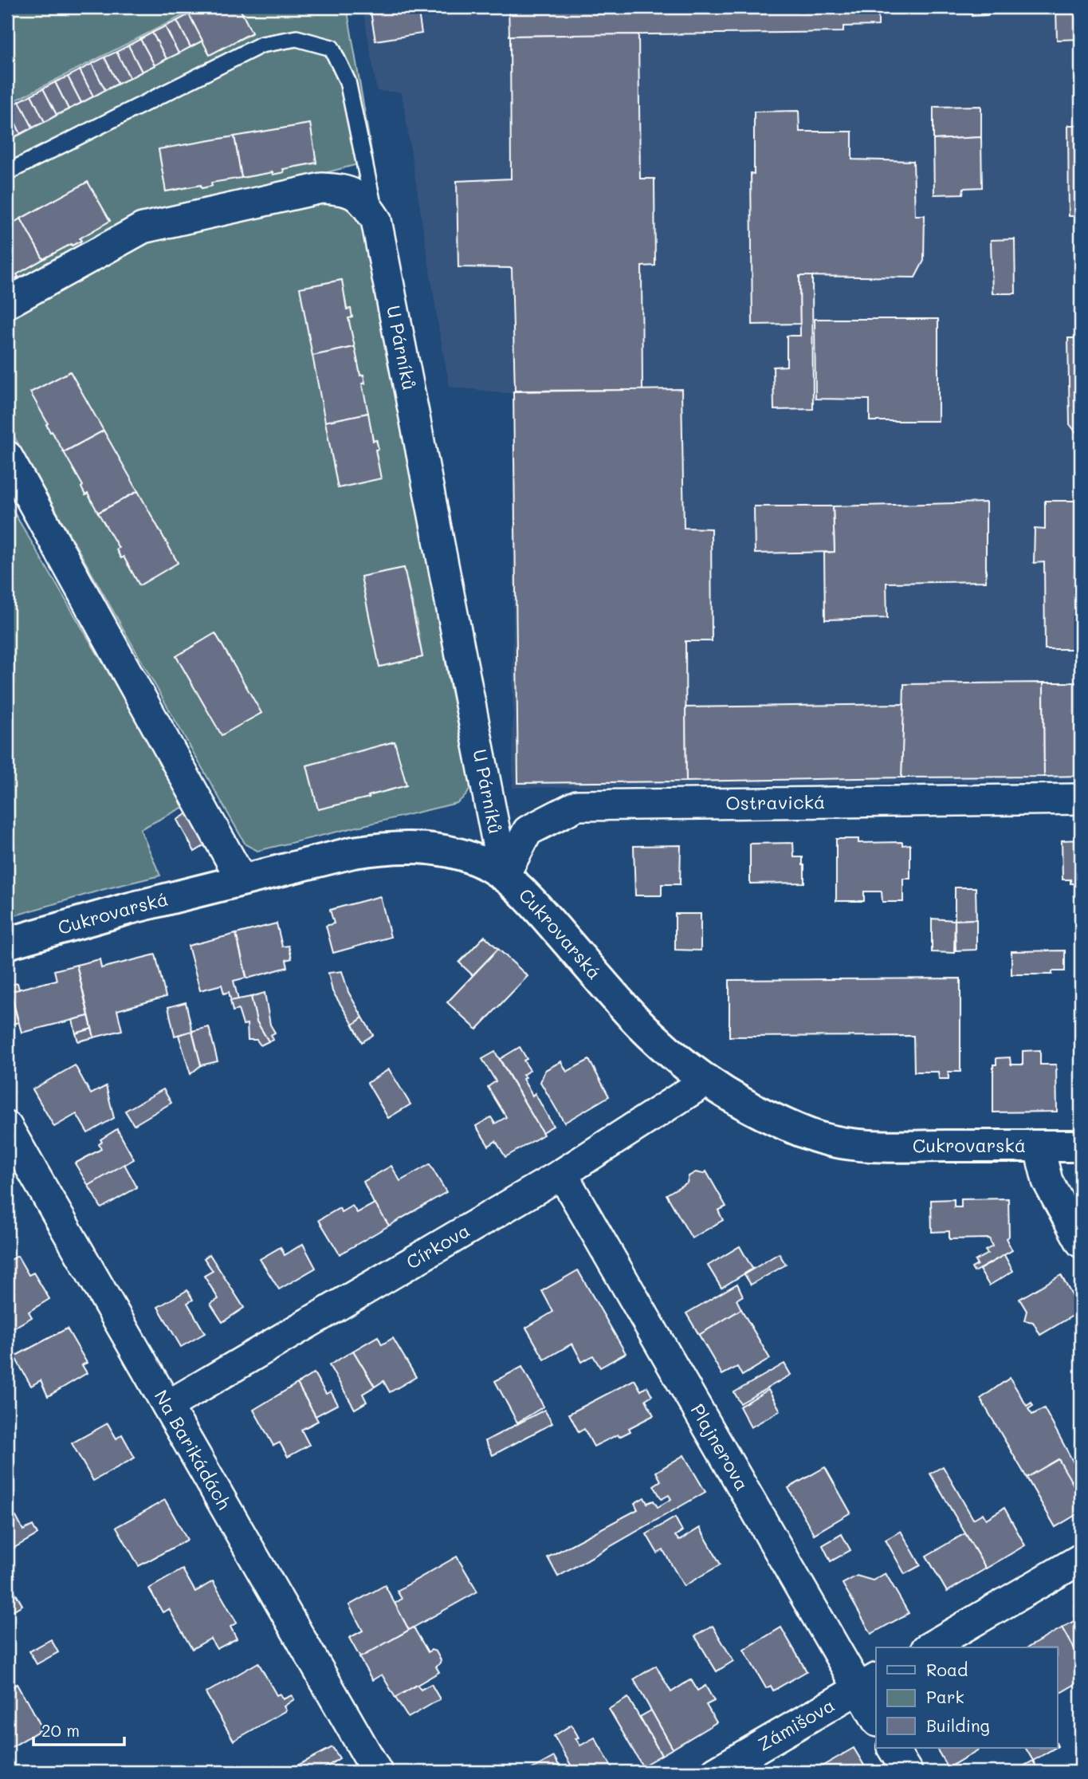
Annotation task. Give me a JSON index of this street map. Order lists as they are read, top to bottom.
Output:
{
  "streets": {
    "street": [
      "U Párníků",
      "Ostravická",
      "Cukrovarská",
      "Církova",
      "Plajnerova",
      "Na Barikádách",
      "Zámišova"
    ]
  },
  "crossings": [
    ["U Párníků", "Ostravická"],
    ["U Párníků", "Cukrovarská"],
    ["Ostravická", "Cukrovarská"],
    ["Cukrovarská", "Církova"],
    ["Církova", "Plajnerova"],
    ["Církova", "Na Barikádách"],
    ["Plajnerova", "Zámišova"]
  ],
  "legend": ["Road", "Park", "Building"],
  "scale_bar": "20 m"
}
